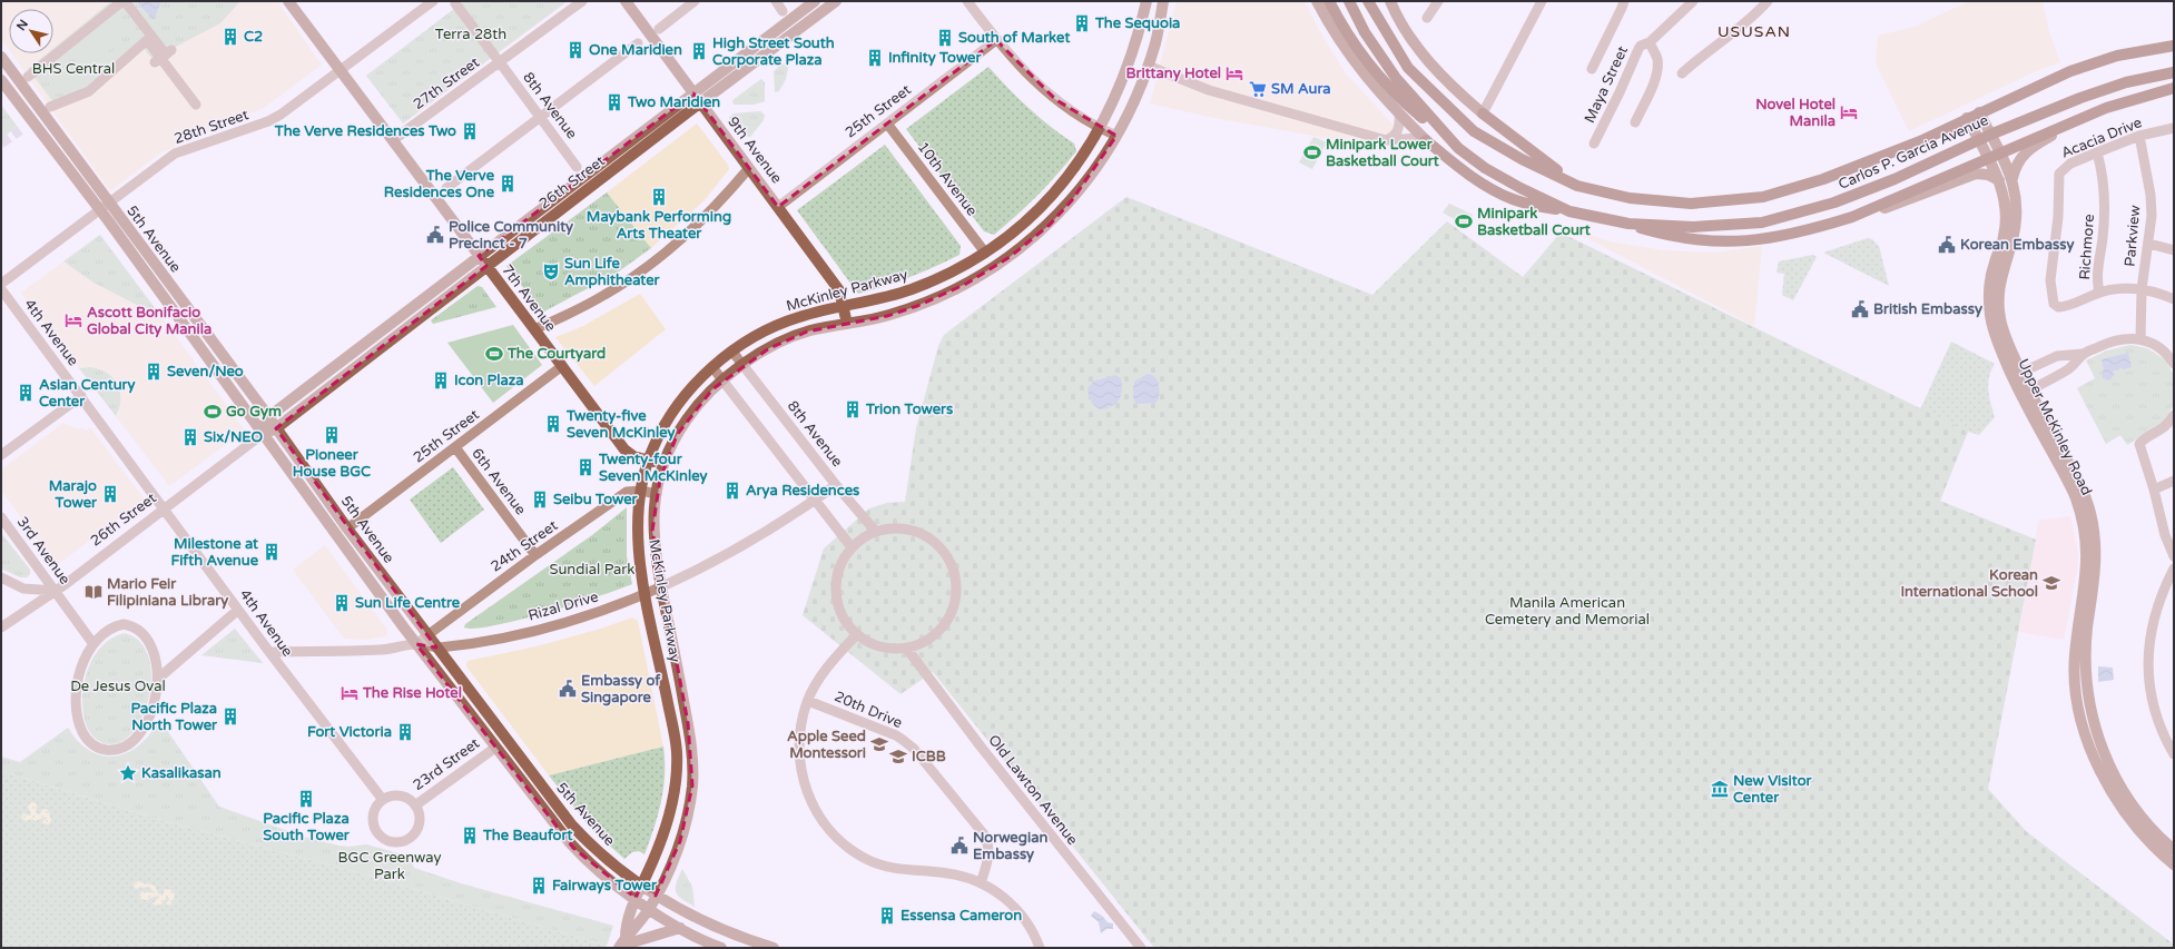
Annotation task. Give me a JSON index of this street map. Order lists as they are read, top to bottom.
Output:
{
  "streets": {
    "main road": [
      "9th Avenue",
      "Carlos P. Garcia Avenue",
      "26th Street",
      "5th Avenue",
      "McKinley Parkway",
      "7th Avenue",
      "Upper McKinley Road"
    ],
    "street": [
      "27th Street",
      "Maya Street",
      "8th Avenue",
      "25th Street",
      "28th Street",
      "Acacia Drive",
      "10th Avenue",
      "Parkview",
      "Richmore",
      "4th Avenue",
      "6th Avenue",
      "24th Street",
      "3rd Avenue",
      "Rizal Drive",
      "20th Drive",
      "23rd Street",
      "Old Lawton Avenue"
    ]
  },
  "crossings": [
    ["27th Street", "8th Avenue"],
    ["27th Street", "7th Avenue"],
    ["8th Avenue", "McKinley Parkway"],
    ["8th Avenue", "Rizal Drive"],
    ["8th Avenue", "Old Lawton Avenue"],
    ["25th Street", "9th Avenue"],
    ["25th Street", "10th Avenue"],
    ["25th Street", "5th Avenue"],
    ["25th Street", "7th Avenue"],
    ["25th Street", "6th Avenue"],
    ["28th Street", "5th Avenue"],
    ["28th Street", "7th Avenue"],
    ["Acacia Drive", "Parkview"],
    ["Acacia Drive", "Richmore"],
    ["9th Avenue", "26th Street"],
    ["9th Avenue", "McKinley Parkway"],
    ["Carlos P. Garcia Avenue", "Upper McKinley Road"],
    ["10th Avenue", "McKinley Parkway"],
    ["26th Street", "5th Avenue"],
    ["26th Street", "7th Avenue"],
    ["26th Street", "4th Avenue"],
    ["26th Street", "3rd Avenue"],
    ["5th Avenue", "McKinley Parkway"],
    ["5th Avenue", "24th Street"],
    ["5th Avenue", "Rizal Drive"],
    ["5th Avenue", "23rd Street"],
    ["McKinley Parkway", "7th Avenue"],
    ["McKinley Parkway", "24th Street"],
    ["McKinley Parkway", "Rizal Drive"],
    ["4th Avenue", "Rizal Drive"],
    ["4th Avenue", "23rd Street"],
    ["6th Avenue", "24th Street"],
    ["24th Street", "Rizal Drive"]
  ],
  "districts": ["USUSAN"],
  "parks": [
    "Terra 28th",
    "BHS Central",
    "Sundial Park",
    "Manila American Cemetery and Memorial",
    "De Jesus Oval",
    "BGC Greenway Park"
  ],
  "places": {
    "building": [
      "The Sequoia",
      "C2",
      "South of Market",
      "One Maridien",
      "High Street South Corporate Plaza",
      "Infinity Tower",
      "Two Maridien",
      "The Verve Residences Two",
      "The Verve Residences One",
      "Maybank Performing Arts Theater",
      "Seven/Neo",
      "Icon Plaza",
      "Asian Century Center",
      "Trion Towers",
      "Twenty-five Seven McKinley",
      "Pioneer House BGC",
      "Six/NEO",
      "Twenty-four Seven McKinley",
      "Arya Residences",
      "Marajo Tower",
      "Seibu Tower",
      "Milestone at Fifth Avenue",
      "Sun Life Centre",
      "Pacific Plaza North Tower",
      "Fort Victoria",
      "Pacific Plaza South Tower",
      "The Beaufort",
      "Fairways Tower",
      "Essensa Cameron"
    ],
    "hotel": [
      "Brittany Hotel",
      "Novel Hotel Manila",
      "Ascott Bonifacio Global City Manila",
      "The Rise Hotel"
    ],
    "supermarket": ["SM Aura"],
    "sports": [
      "Minipark Lower Basketball Court",
      "Minipark Basketball Court",
      "The Courtyard",
      "Go Gym"
    ],
    "public building": [
      "Police Community Precinct - 7",
      "Korean Embassy",
      "British Embassy",
      "Embassy of Singapore",
      "Norwegian Embassy"
    ],
    "theatre": ["Sun Life Amphitheater"],
    "school or university": ["Korean International School", "Apple Seed Montessori", "ICBB"],
    "library": ["Mario Feir Filipiniana Library"],
    "place": ["Kasalikasan"],
    "museum": ["New Visitor Center"]
  },
  "north": "top left"
}
